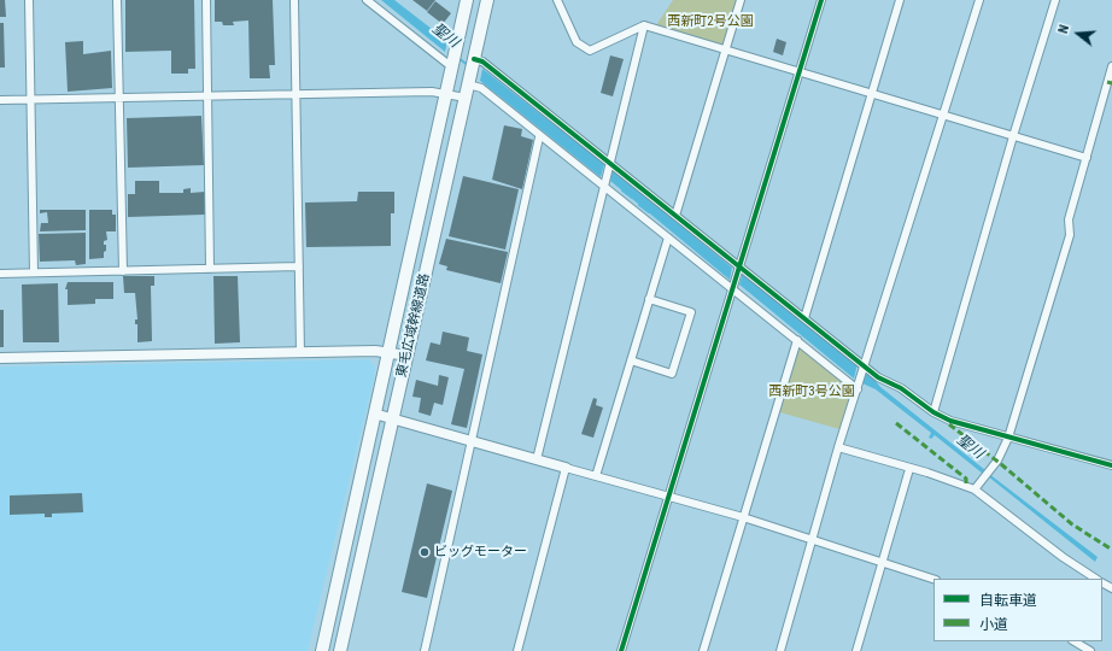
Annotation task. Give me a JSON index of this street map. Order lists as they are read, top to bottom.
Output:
{
  "streets": {
    "highway": ["東毛広域幹線道路"]
  },
  "water": ["聖川"],
  "parks": ["西新町2号公園", "西新町3号公園"],
  "places": ["ビッグモーター"],
  "legend": ["自転車道", "小道"],
  "north": "left"
}
